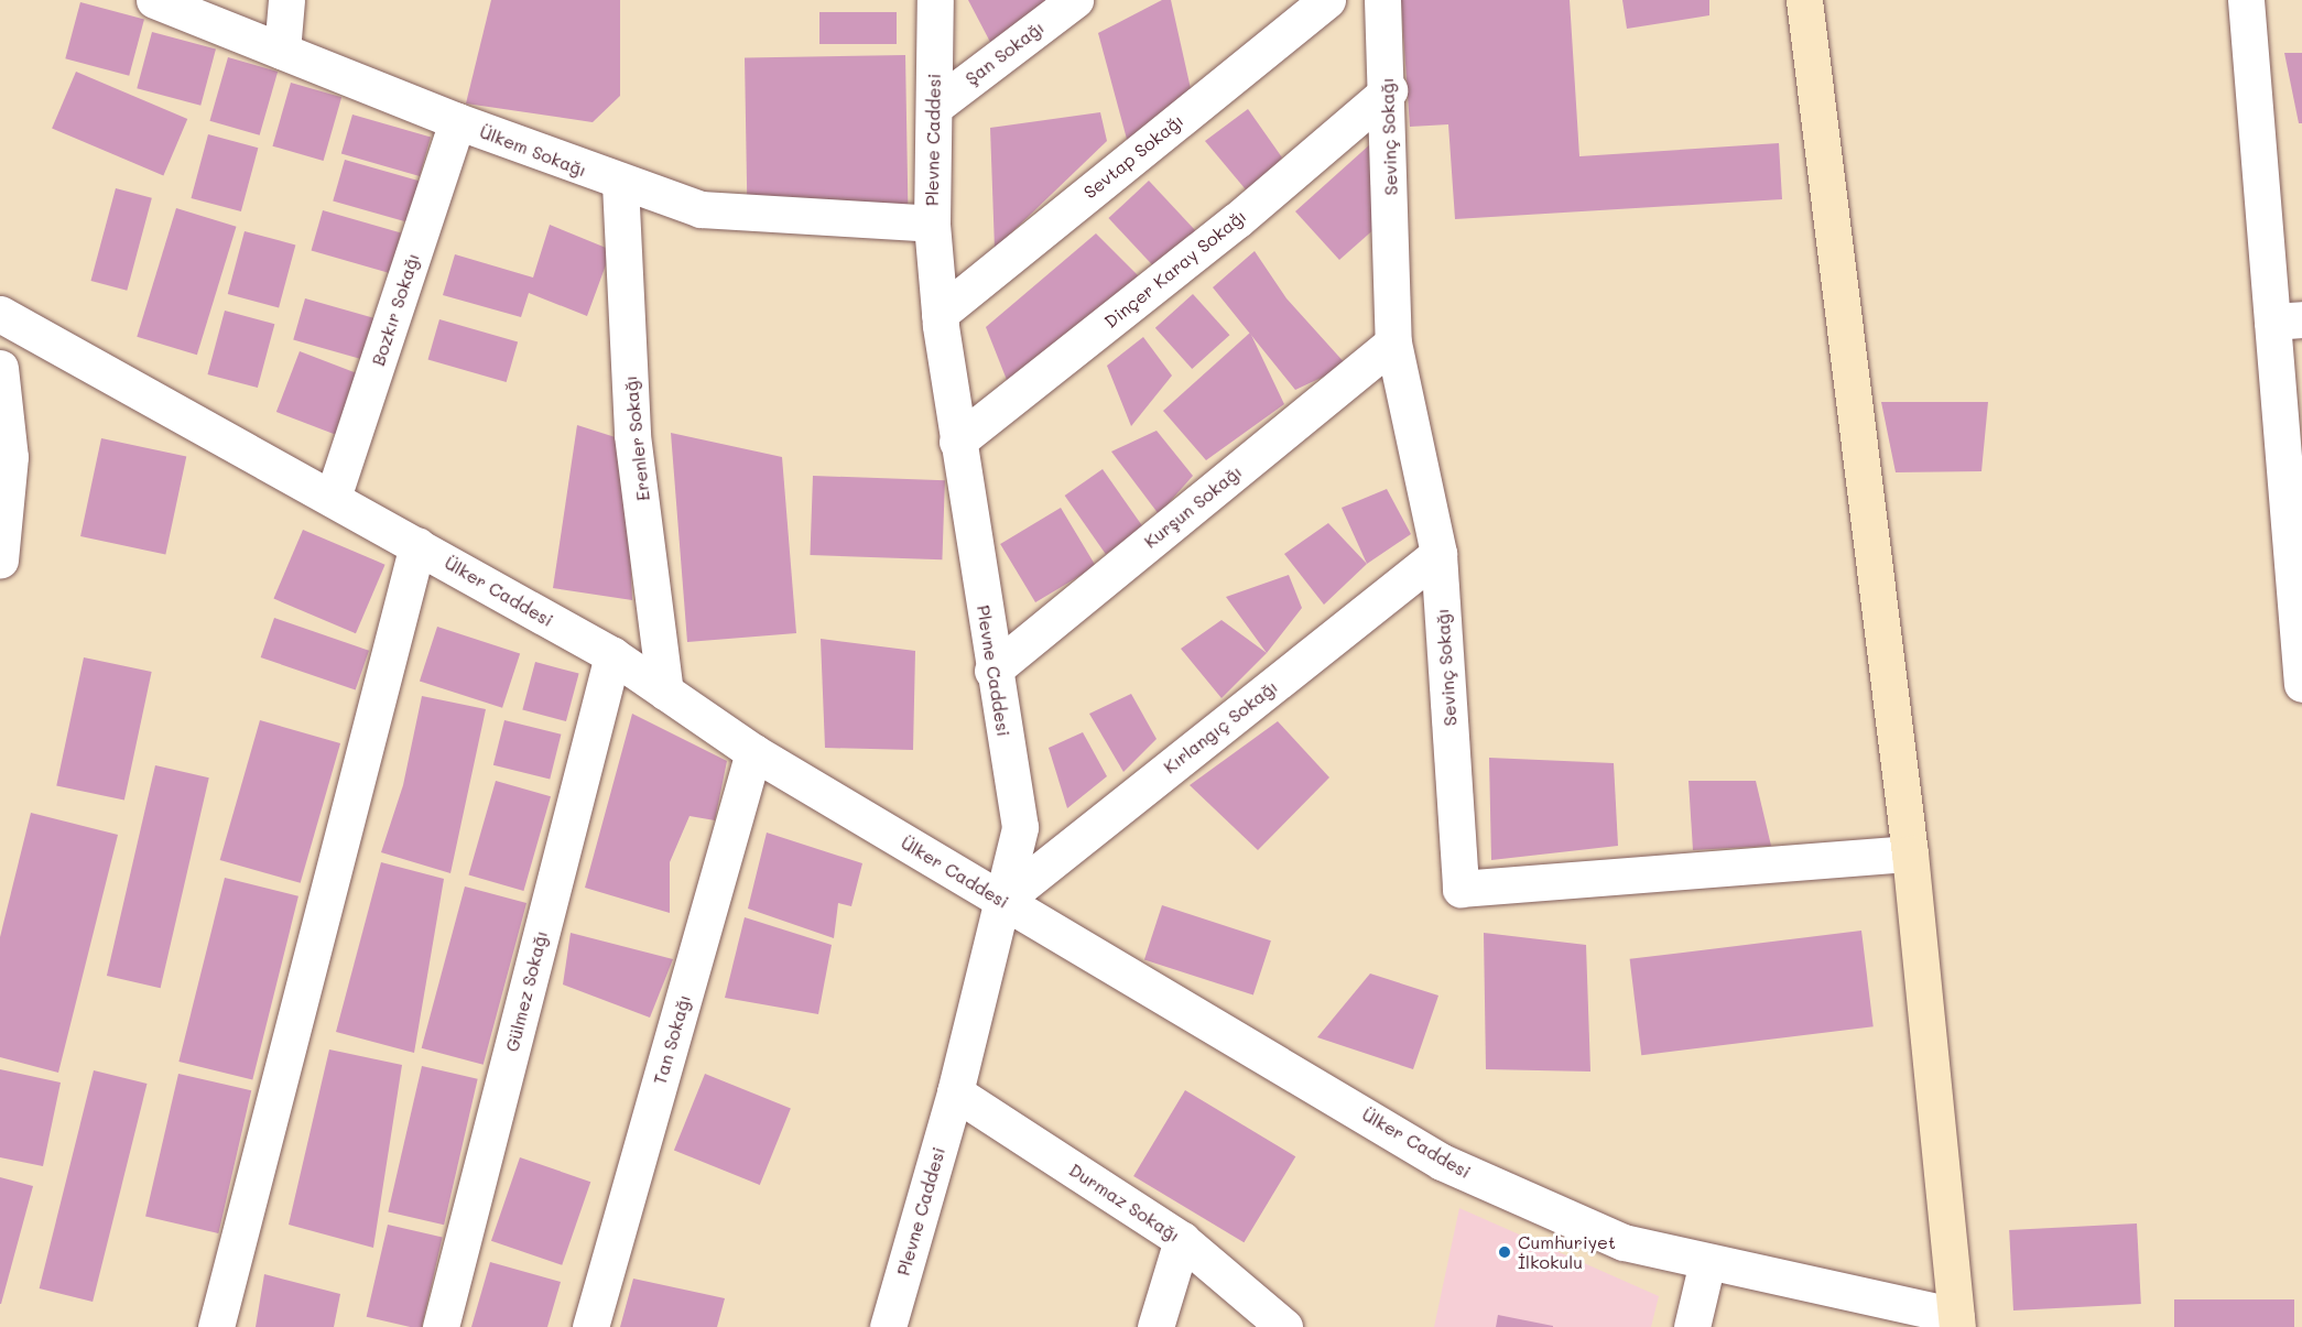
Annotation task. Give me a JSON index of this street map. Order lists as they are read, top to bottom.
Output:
{
  "streets": {
    "street": [
      "Şan Sokağı",
      "Sevinç Sokağı",
      "Plevne Caddesi",
      "Ülkem Sokağı",
      "Sevtap Sokağı",
      "Dinçer Karay Sokağı",
      "Bozkır Sokağı",
      "Erenler Sokağı",
      "Kurşun Sokağı",
      "Ülker Caddesi",
      "Kırlangıç Sokağı",
      "Gülmez Sokağı",
      "Tan Sokağı",
      "Durmaz Sokağı"
    ]
  },
  "crossings": [
    ["Şan Sokağı", "Plevne Caddesi"],
    ["Sevinç Sokağı", "Dinçer Karay Sokağı"],
    ["Sevinç Sokağı", "Kurşun Sokağı"],
    ["Sevinç Sokağı", "Kırlangıç Sokağı"],
    ["Plevne Caddesi", "Ülkem Sokağı"],
    ["Plevne Caddesi", "Sevtap Sokağı"],
    ["Plevne Caddesi", "Dinçer Karay Sokağı"],
    ["Plevne Caddesi", "Kurşun Sokağı"],
    ["Plevne Caddesi", "Ülker Caddesi"],
    ["Plevne Caddesi", "Kırlangıç Sokağı"],
    ["Plevne Caddesi", "Durmaz Sokağı"],
    ["Ülkem Sokağı", "Bozkır Sokağı"],
    ["Ülkem Sokağı", "Erenler Sokağı"],
    ["Bozkır Sokağı", "Ülker Caddesi"],
    ["Erenler Sokağı", "Ülker Caddesi"],
    ["Ülker Caddesi", "Kırlangıç Sokağı"],
    ["Ülker Caddesi", "Gülmez Sokağı"],
    ["Ülker Caddesi", "Tan Sokağı"]
  ],
  "places": ["Cumhuriyet İlkokulu"]
}
